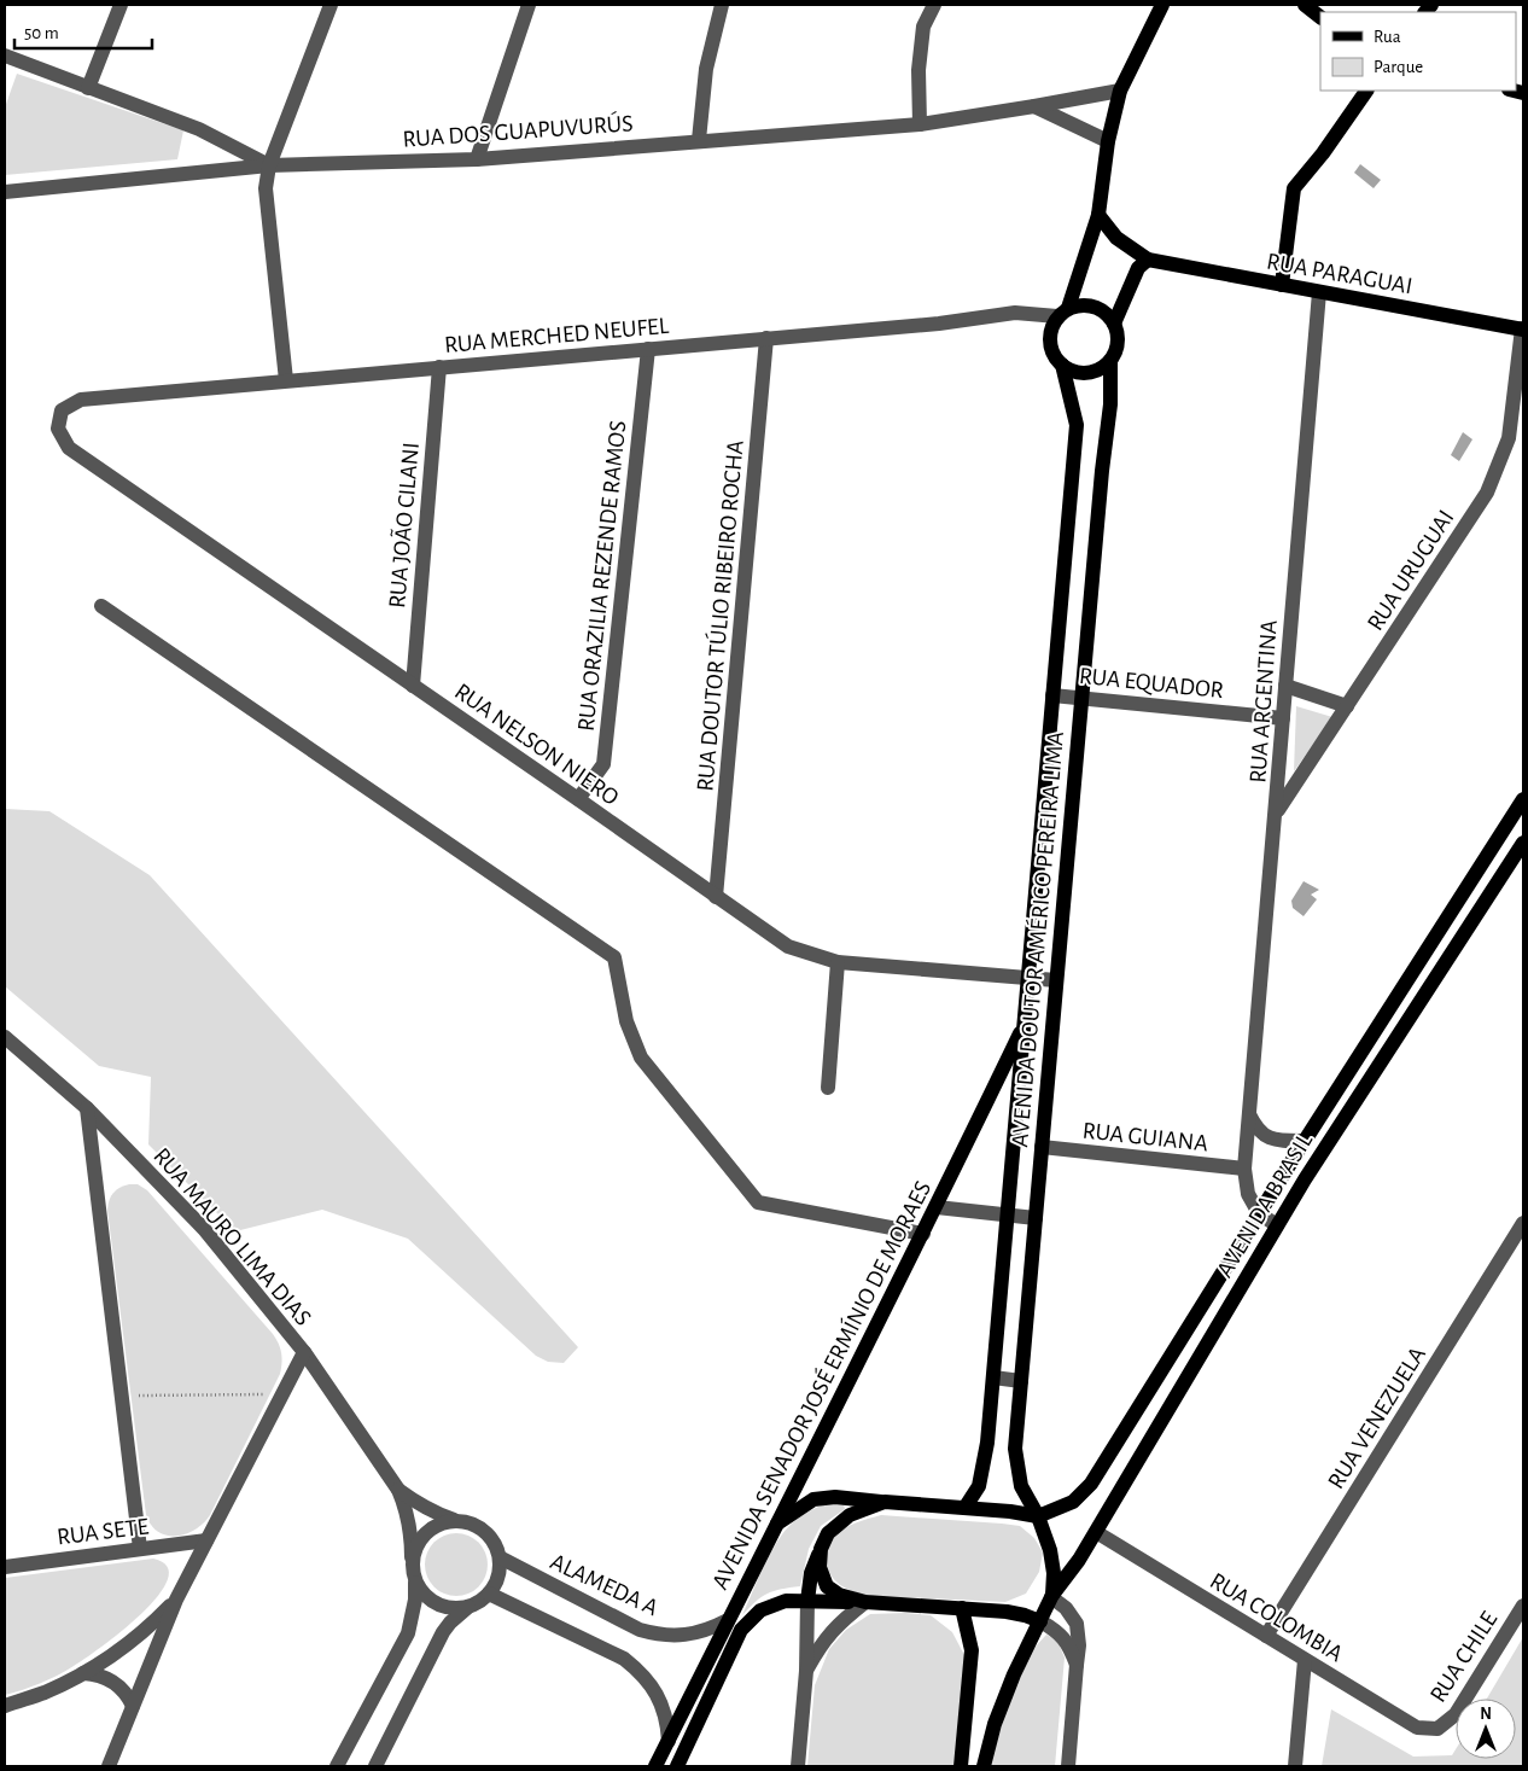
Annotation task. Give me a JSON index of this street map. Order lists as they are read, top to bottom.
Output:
{
  "streets": {
    "main road": [
      "RUA PARAGUAI",
      "AVENIDA DOUTOR AMÉRICO PEREIRA LIMA",
      "AVENIDA BRASIL",
      "AVENIDA SENADOR JOSÉ ERMÍNIO DE MORAES"
    ],
    "street": [
      "RUA DOS GUAPUVURÚS",
      "RUA MERCHED NEUFEL",
      "RUA JOÃO CILANI",
      "RUA URUGUAI",
      "RUA ORAZILIA REZENDE RAMOS",
      "RUA DOUTOR TÚLIO RIBEIRO ROCHA",
      "RUA EQUADOR",
      "RUA ARGENTINA",
      "RUA NELSON NIERO",
      "RUA GUIANA",
      "RUA MAURO LIMA DIAS",
      "RUA VENEZUELA",
      "RUA SETE",
      "ALAMEDA A",
      "RUA COLOMBIA",
      "RUA CHILE"
    ]
  },
  "crossings": [
    ["RUA PARAGUAI", "RUA URUGUAI"],
    ["RUA PARAGUAI", "RUA ARGENTINA"],
    ["RUA MERCHED NEUFEL", "RUA JOÃO CILANI"],
    ["RUA MERCHED NEUFEL", "RUA ORAZILIA REZENDE RAMOS"],
    ["RUA MERCHED NEUFEL", "RUA DOUTOR TÚLIO RIBEIRO ROCHA"],
    ["RUA MERCHED NEUFEL", "RUA NELSON NIERO"],
    ["RUA MERCHED NEUFEL", "AVENIDA DOUTOR AMÉRICO PEREIRA LIMA"],
    ["RUA JOÃO CILANI", "RUA NELSON NIERO"],
    ["RUA URUGUAI", "RUA ARGENTINA"],
    ["RUA ORAZILIA REZENDE RAMOS", "RUA NELSON NIERO"],
    ["RUA DOUTOR TÚLIO RIBEIRO ROCHA", "RUA NELSON NIERO"],
    ["RUA EQUADOR", "RUA ARGENTINA"],
    ["RUA EQUADOR", "AVENIDA DOUTOR AMÉRICO PEREIRA LIMA"],
    ["RUA ARGENTINA", "RUA GUIANA"],
    ["RUA ARGENTINA", "AVENIDA BRASIL"],
    ["RUA NELSON NIERO", "AVENIDA DOUTOR AMÉRICO PEREIRA LIMA"],
    ["AVENIDA DOUTOR AMÉRICO PEREIRA LIMA", "RUA GUIANA"],
    ["AVENIDA DOUTOR AMÉRICO PEREIRA LIMA", "AVENIDA BRASIL"],
    ["AVENIDA DOUTOR AMÉRICO PEREIRA LIMA", "AVENIDA SENADOR JOSÉ ERMÍNIO DE MORAES"],
    ["AVENIDA BRASIL", "RUA COLOMBIA"],
    ["AVENIDA SENADOR JOSÉ ERMÍNIO DE MORAES", "ALAMEDA A"],
    ["RUA VENEZUELA", "RUA COLOMBIA"],
    ["RUA COLOMBIA", "RUA CHILE"]
  ],
  "legend": ["Rua", "Parque"],
  "scale_bar": "50 m",
  "north": "top"
}
